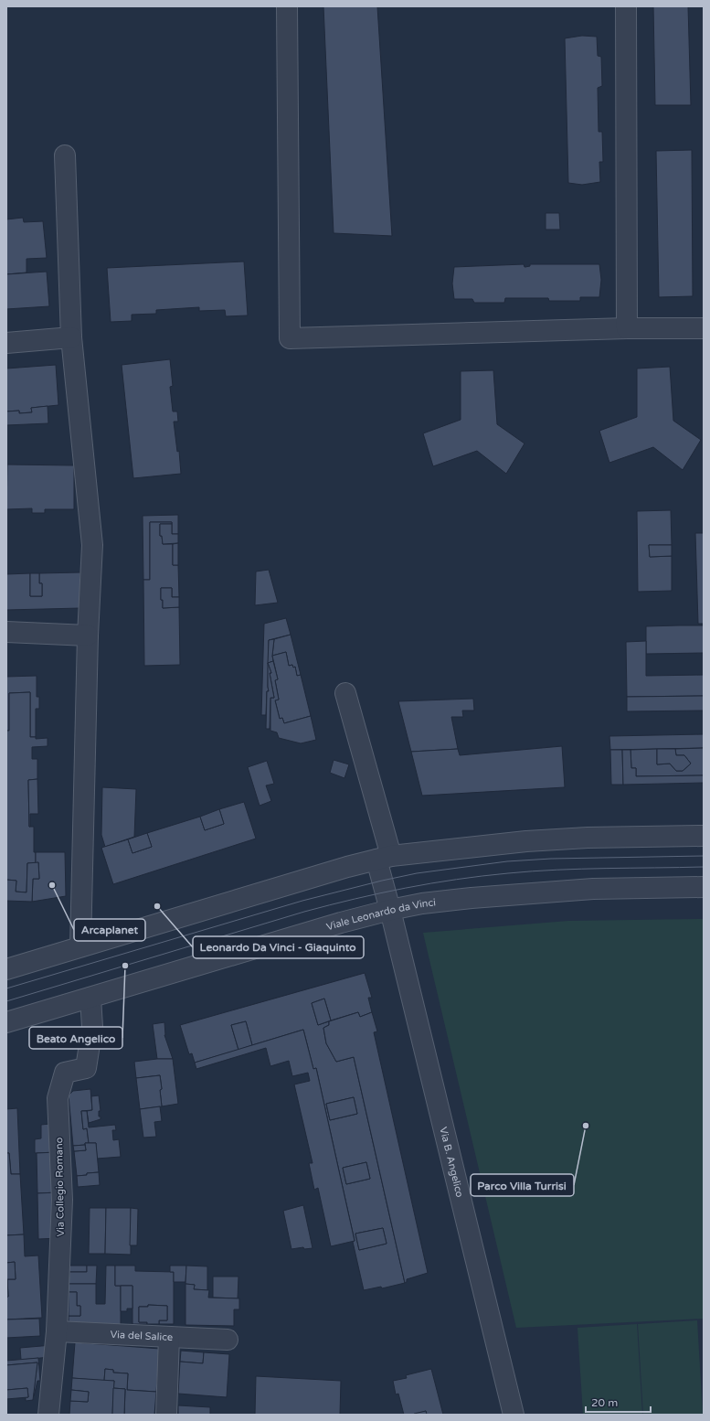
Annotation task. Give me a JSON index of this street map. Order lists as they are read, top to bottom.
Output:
{
  "streets": {
    "street": [
      "Viale Leonardo da Vinci",
      "Via B. Angelico",
      "Via Collegio Romano",
      "Via del Salice"
    ]
  },
  "crossings": [
    ["Viale Leonardo da Vinci", "Via B. Angelico"],
    ["Viale Leonardo da Vinci", "Via Collegio Romano"],
    ["Via Collegio Romano", "Via del Salice"]
  ],
  "places": [
    "Arcaplanet",
    "Leonardo Da Vinci - Giaquinto",
    "Beato Angelico",
    "Parco Villa Turrisi"
  ],
  "scale_bar": "20 m"
}
